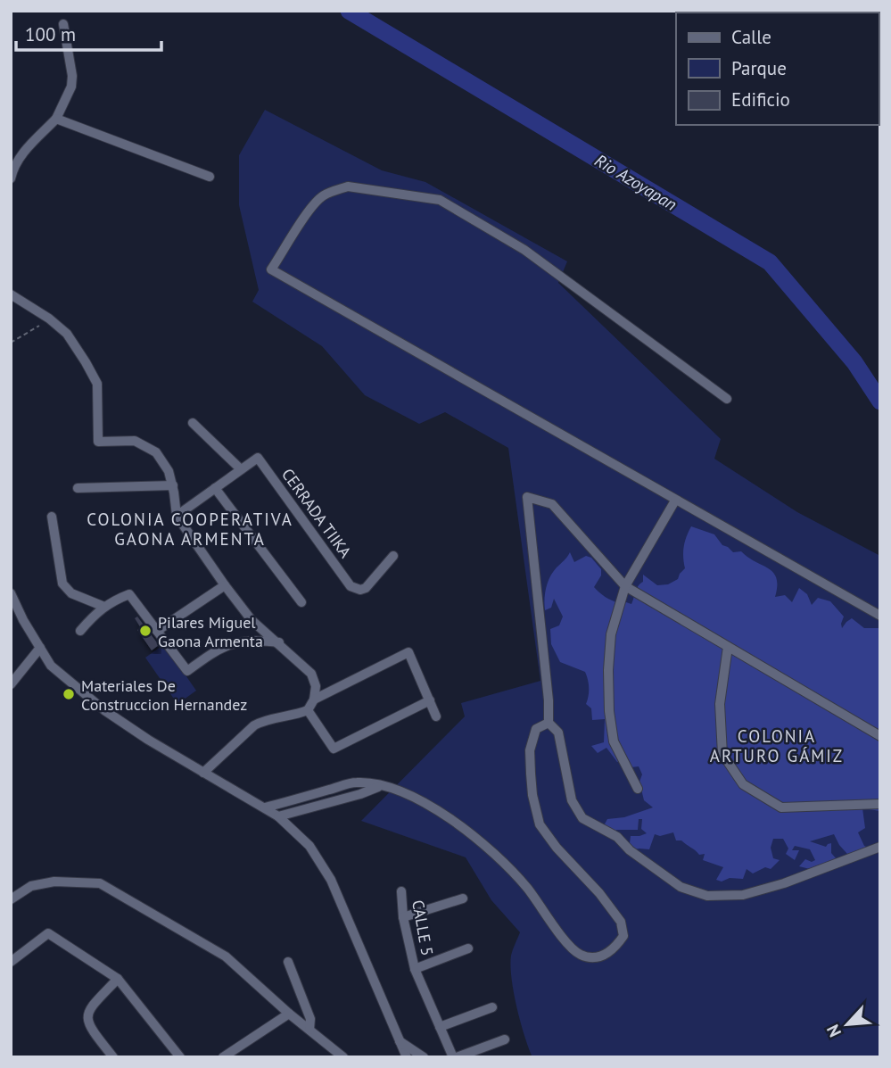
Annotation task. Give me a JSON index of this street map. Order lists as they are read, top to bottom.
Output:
{
  "streets": {
    "street": ["CERRADA TIIKA", "CALLE 5"]
  },
  "districts": ["COLONIA COOPERATIVA GAONA ARMENTA", "COLONIA ARTURO GÁMIZ"],
  "water": ["Rio Azoyapan"],
  "places": ["Pilares Miguel Gaona Armenta", "Materiales De Construccion Hernandez"],
  "legend": ["Calle", "Parque", "Edificio"],
  "scale_bar": "100 m",
  "north": "bottom left"
}
